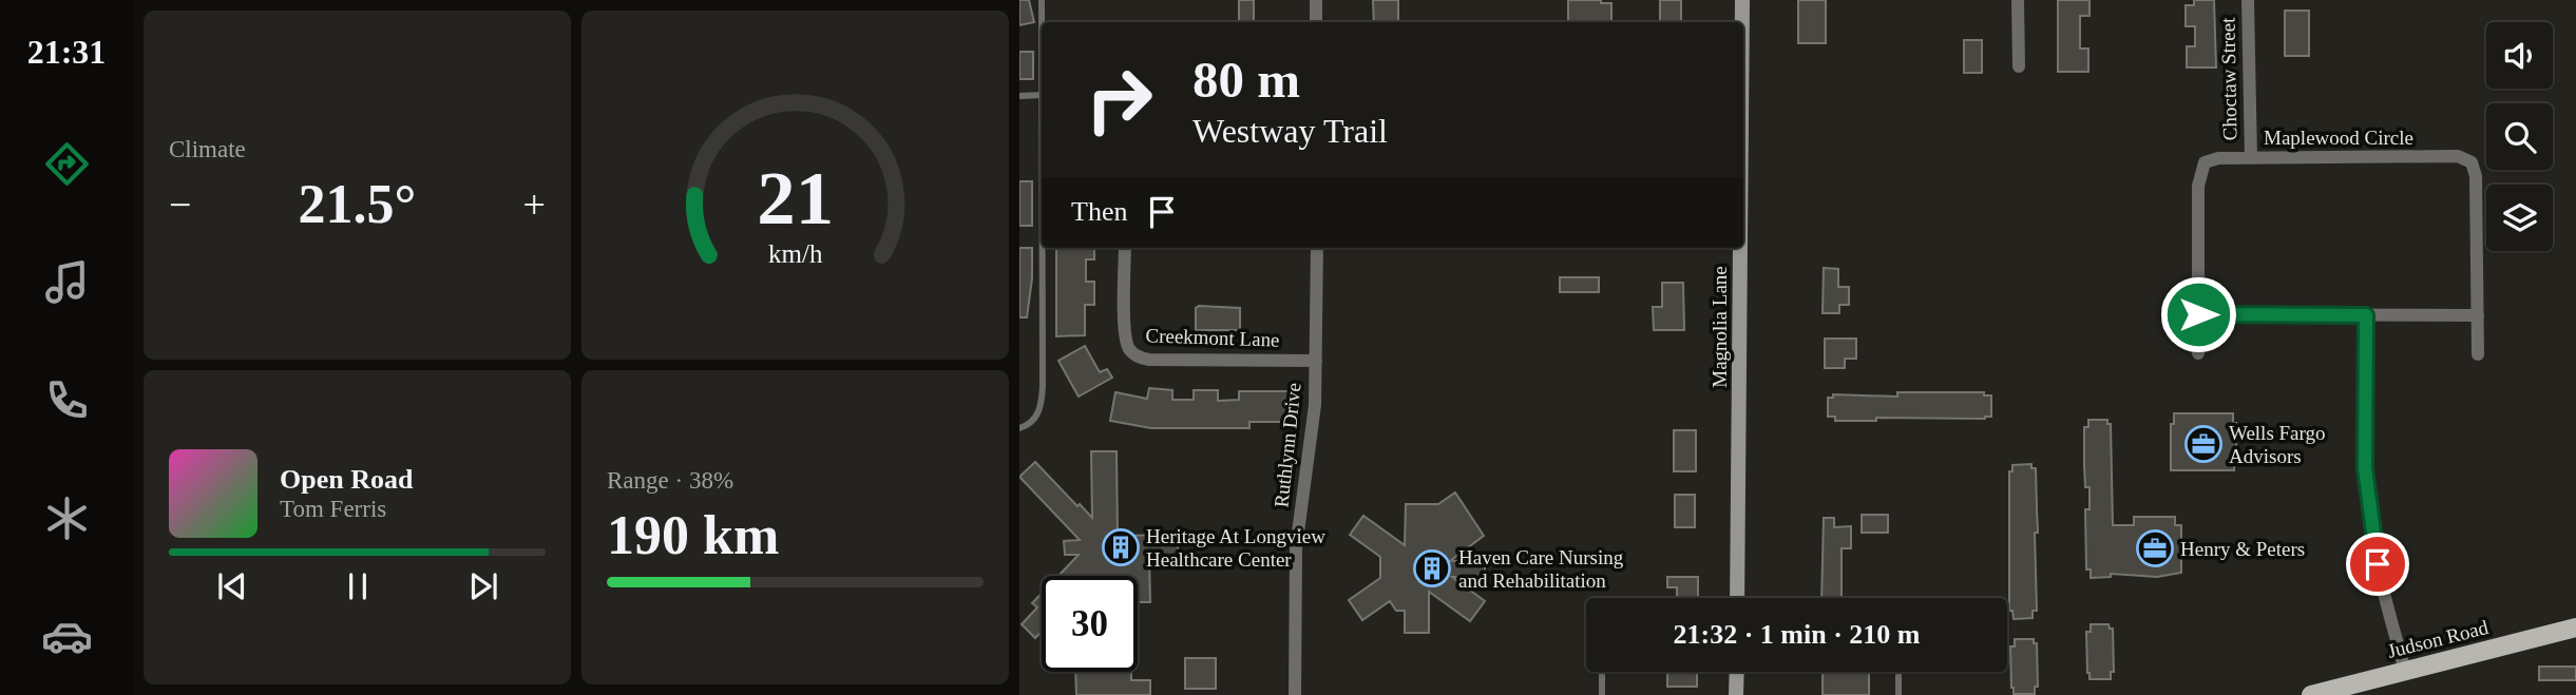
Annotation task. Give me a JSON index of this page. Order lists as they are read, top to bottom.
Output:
{
  "streets": {
    "main road": ["Magnolia Lane", "Judson Road"],
    "street": [
      "Choctaw Street",
      "Maplewood Circle",
      "Creekmont Lane",
      "Ruthlynn Drive"
    ]
  },
  "crossings": [
    ["Choctaw Street", "Maplewood Circle"],
    ["Creekmont Lane", "Ruthlynn Drive"]
  ],
  "places": {
    "office": ["Wells Fargo Advisors", "Henry & Peters"],
    "building": ["Heritage At Longview Healthcare Center", "Haven Care Nursing and Rehabilitation"]
  },
  "page": {
    "tabs": "21:31",
    "tile": [
      "Climate",
      ["Range · 38%", "190 km"]
    ],
    "turn": ["80 m", "Westway Trail"],
    "heat": ["−", "21.5°", "+"],
    "then": "Then",
    "song": ["Open Road", "Tom Ferris"],
    "limit": "30",
    "trip": "21:32 · 1 min · 210 m",
    "gauge": ["21", "km/h"]
  }
}
